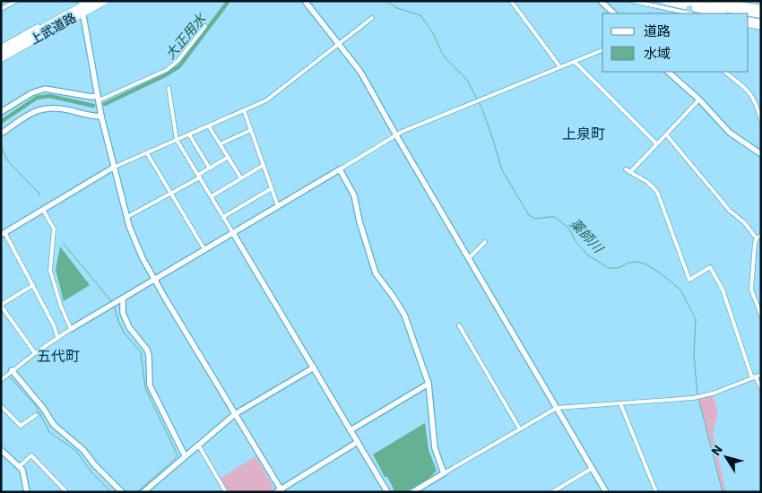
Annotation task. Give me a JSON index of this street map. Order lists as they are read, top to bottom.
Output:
{
  "streets": {
    "highway": ["上武道路"]
  },
  "districts": ["上泉町", "五代町"],
  "water": ["大正用水", "薬師川"],
  "legend": ["道路", "水域"],
  "north": "top left"
}
